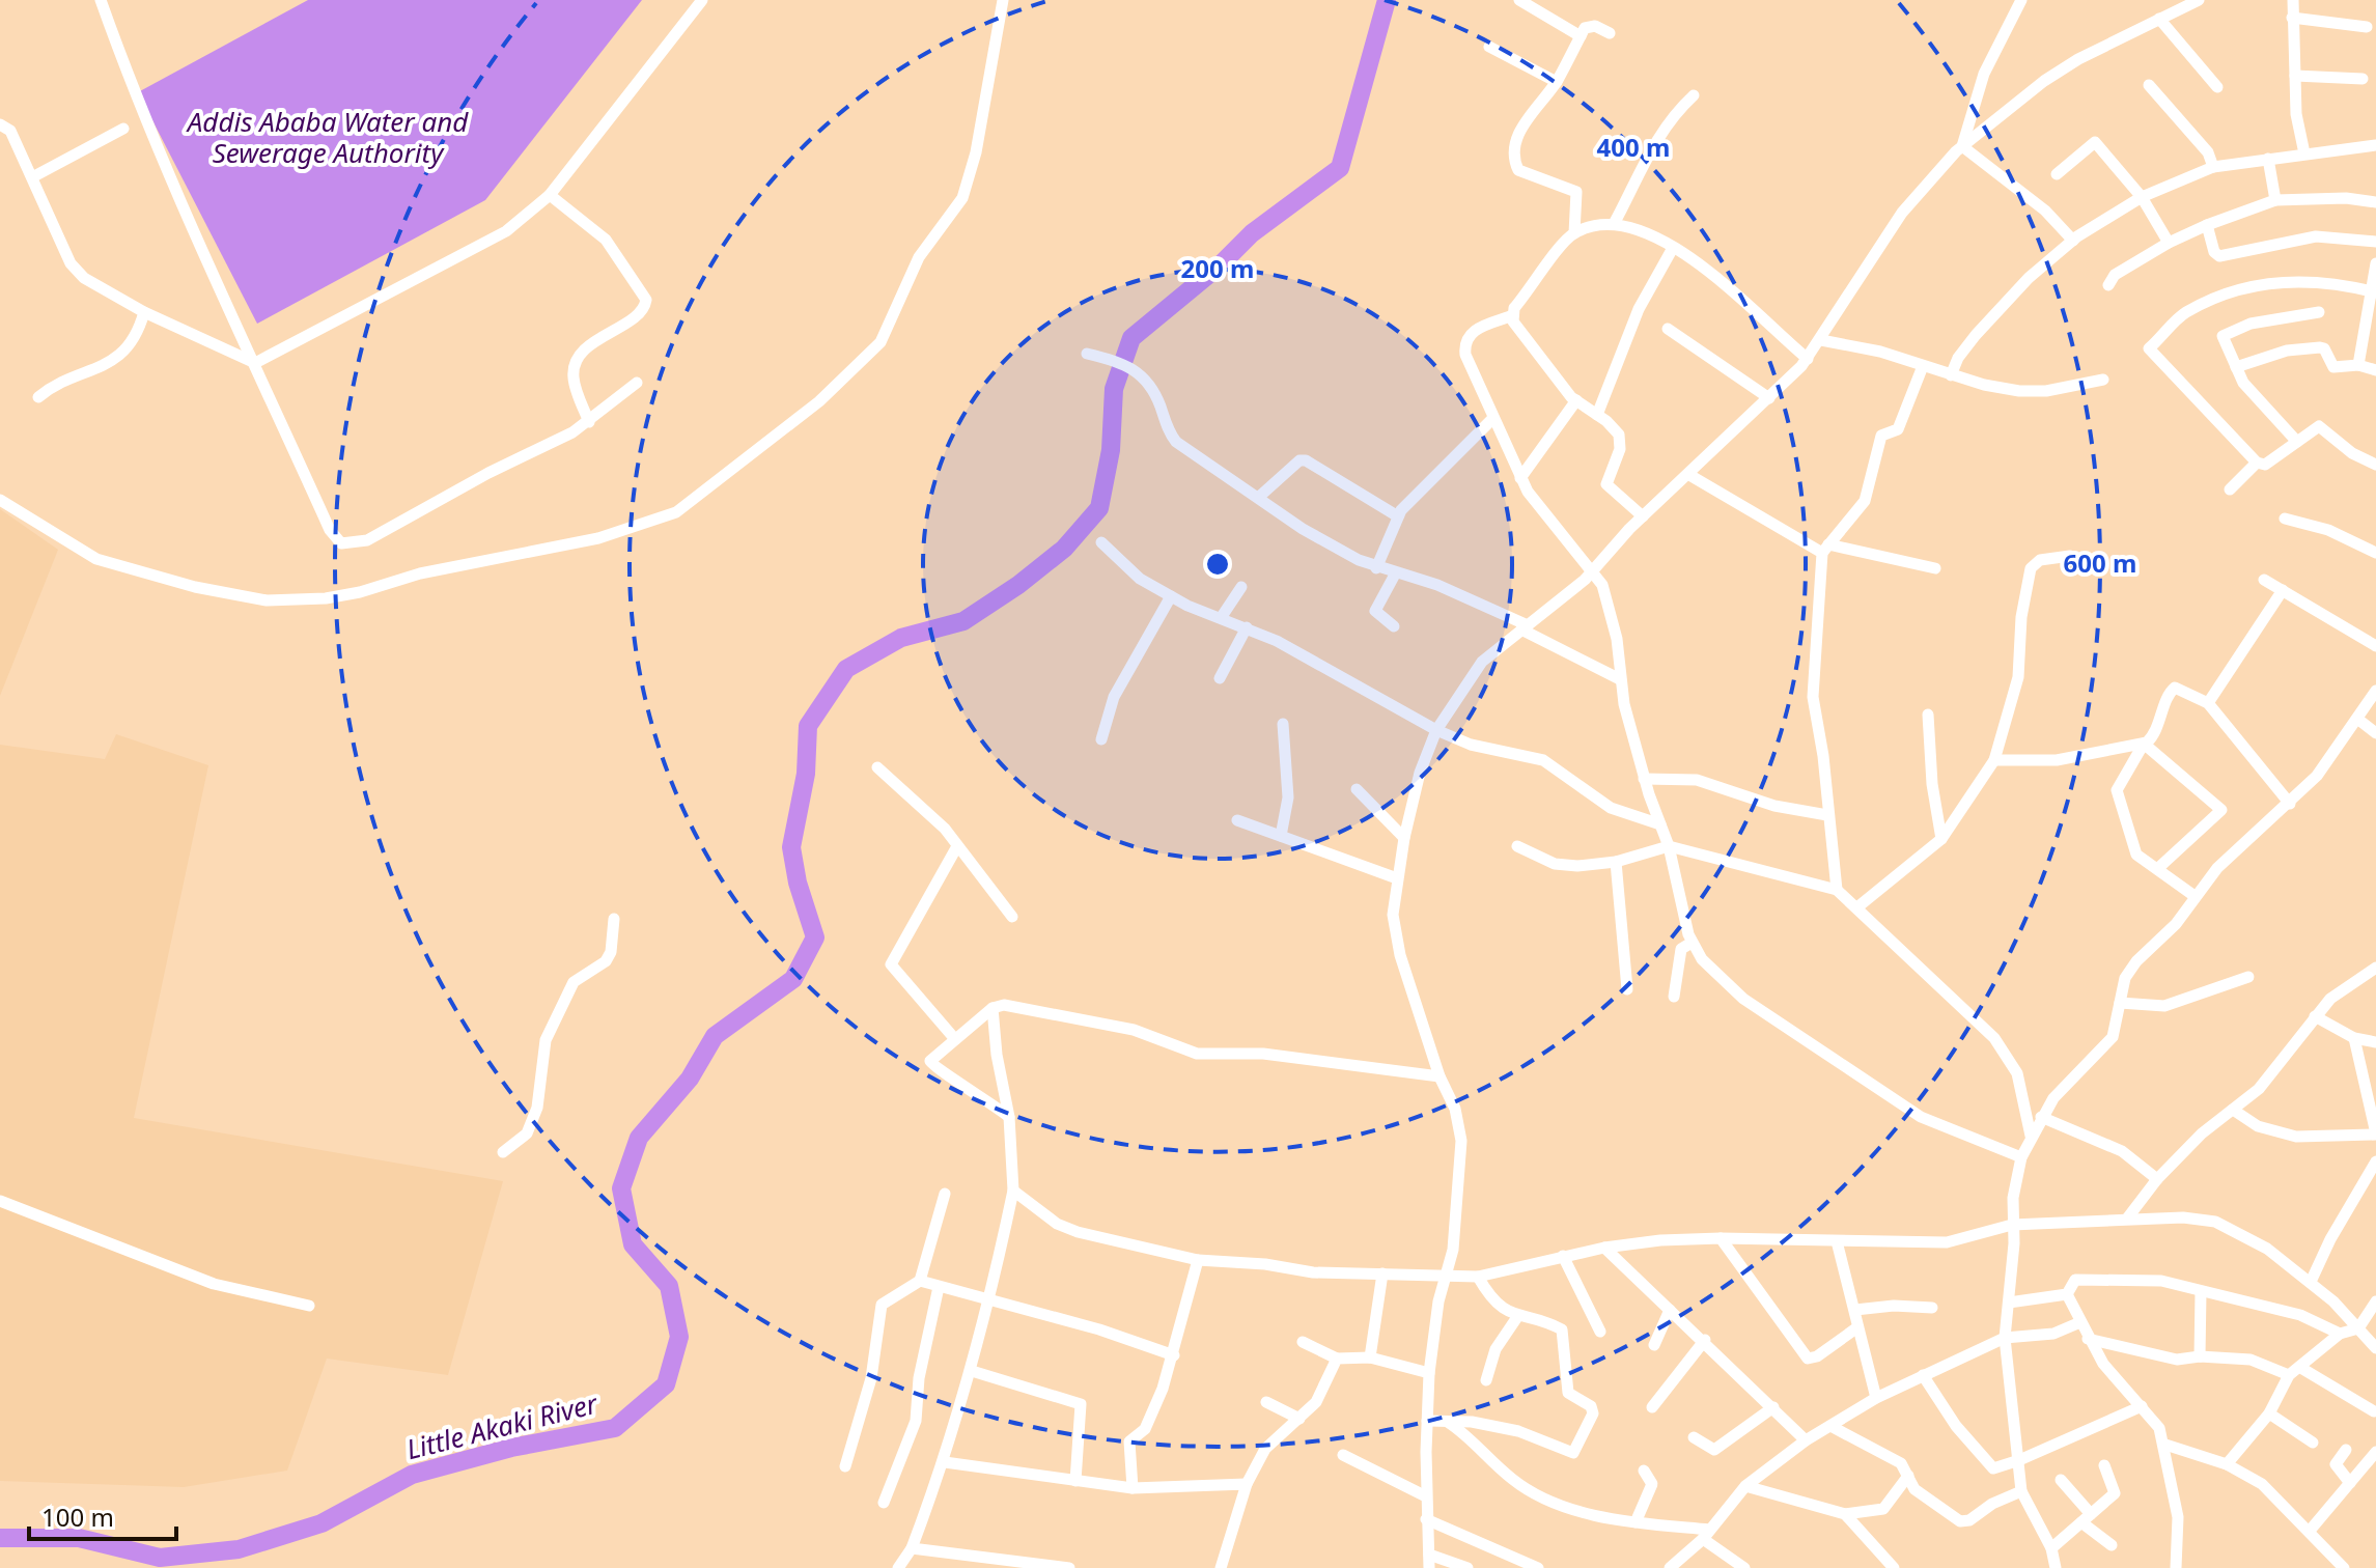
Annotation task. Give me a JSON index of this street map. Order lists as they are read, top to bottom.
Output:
{
  "water": ["Addis Ababa Water and Sewerage Authority", "Little Akaki River"],
  "scale_bar": "100 m",
  "rings": ["400 m", "200 m", "600 m"]
}
